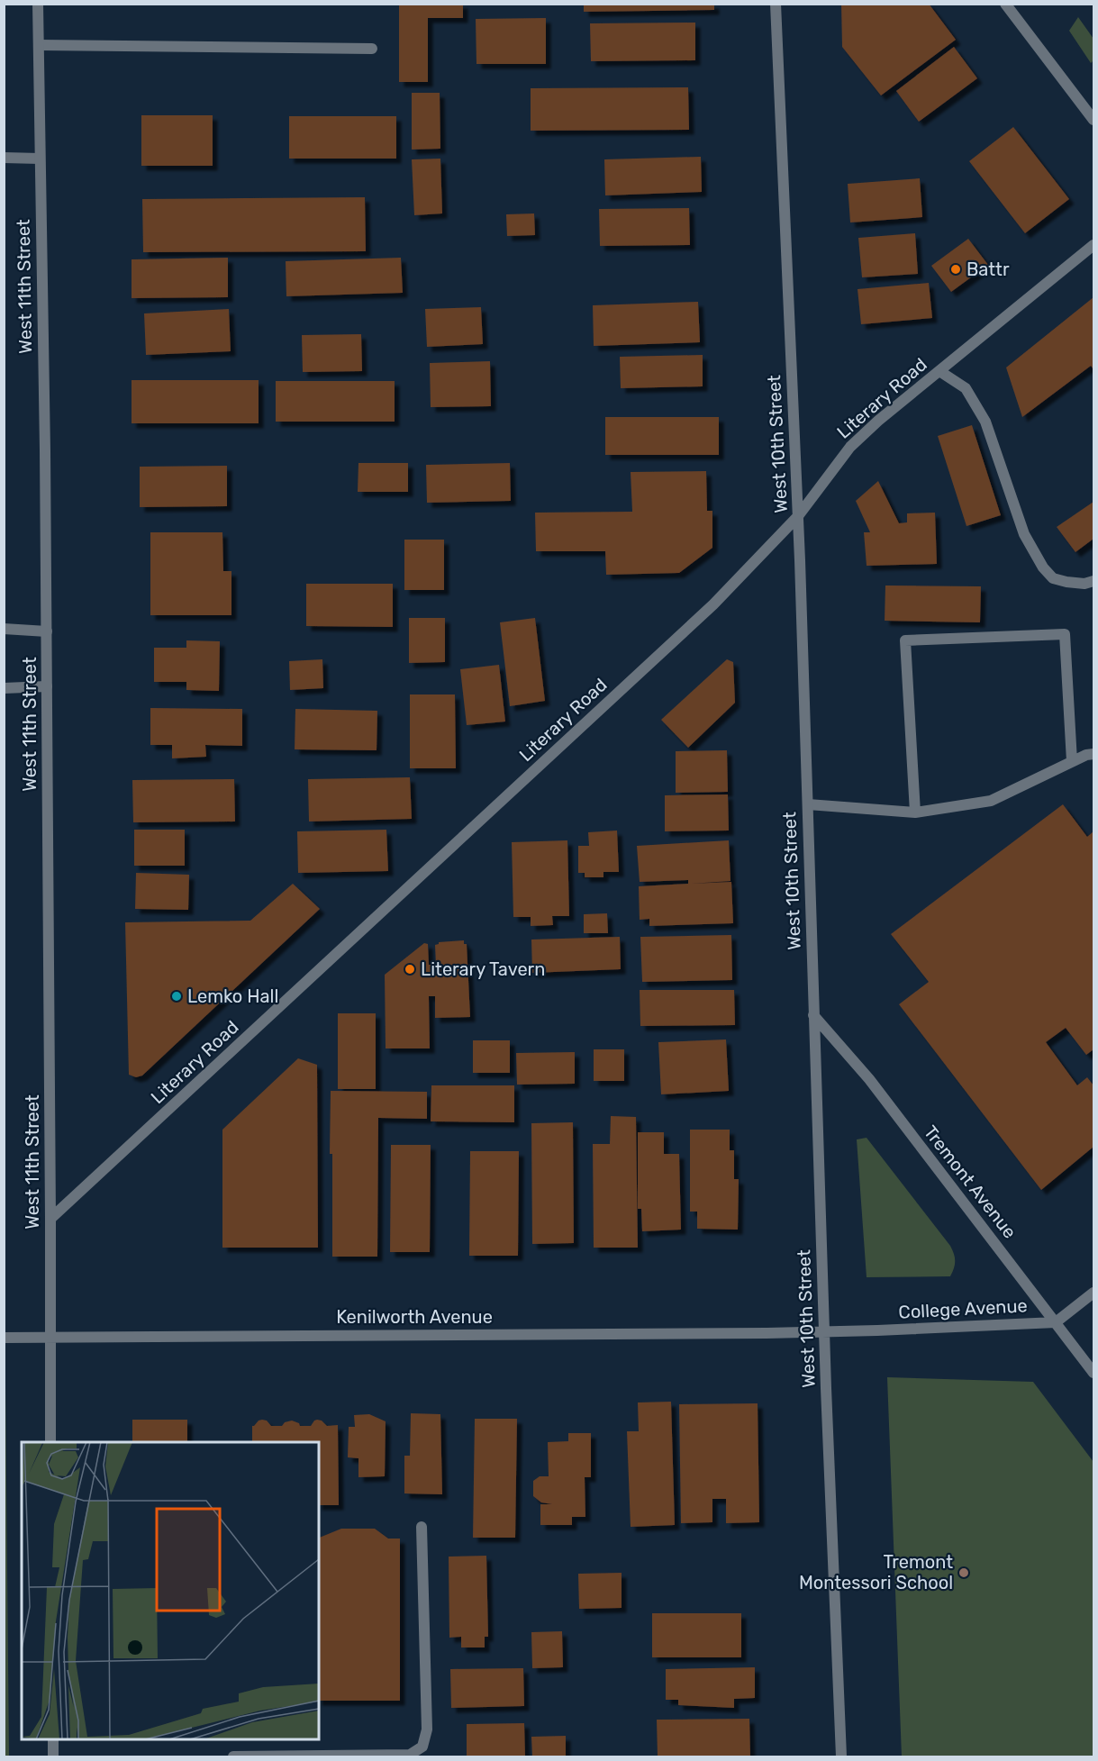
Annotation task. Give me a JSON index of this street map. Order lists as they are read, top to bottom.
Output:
{
  "streets": {
    "street": [
      "West 11th Street",
      "Literary Road",
      "West 10th Street",
      "Tremont Avenue",
      "College Avenue",
      "Kenilworth Avenue"
    ]
  },
  "crossings": [
    ["West 11th Street", "Literary Road"],
    ["West 11th Street", "Kenilworth Avenue"],
    ["Literary Road", "West 10th Street"],
    ["West 10th Street", "Tremont Avenue"],
    ["West 10th Street", "College Avenue"],
    ["West 10th Street", "Kenilworth Avenue"],
    ["Tremont Avenue", "College Avenue"],
    ["College Avenue", "Kenilworth Avenue"]
  ],
  "places": [
    "Battr",
    "Literary Tavern",
    "Lemko Hall",
    "Tremont Montessori School"
  ]
}
